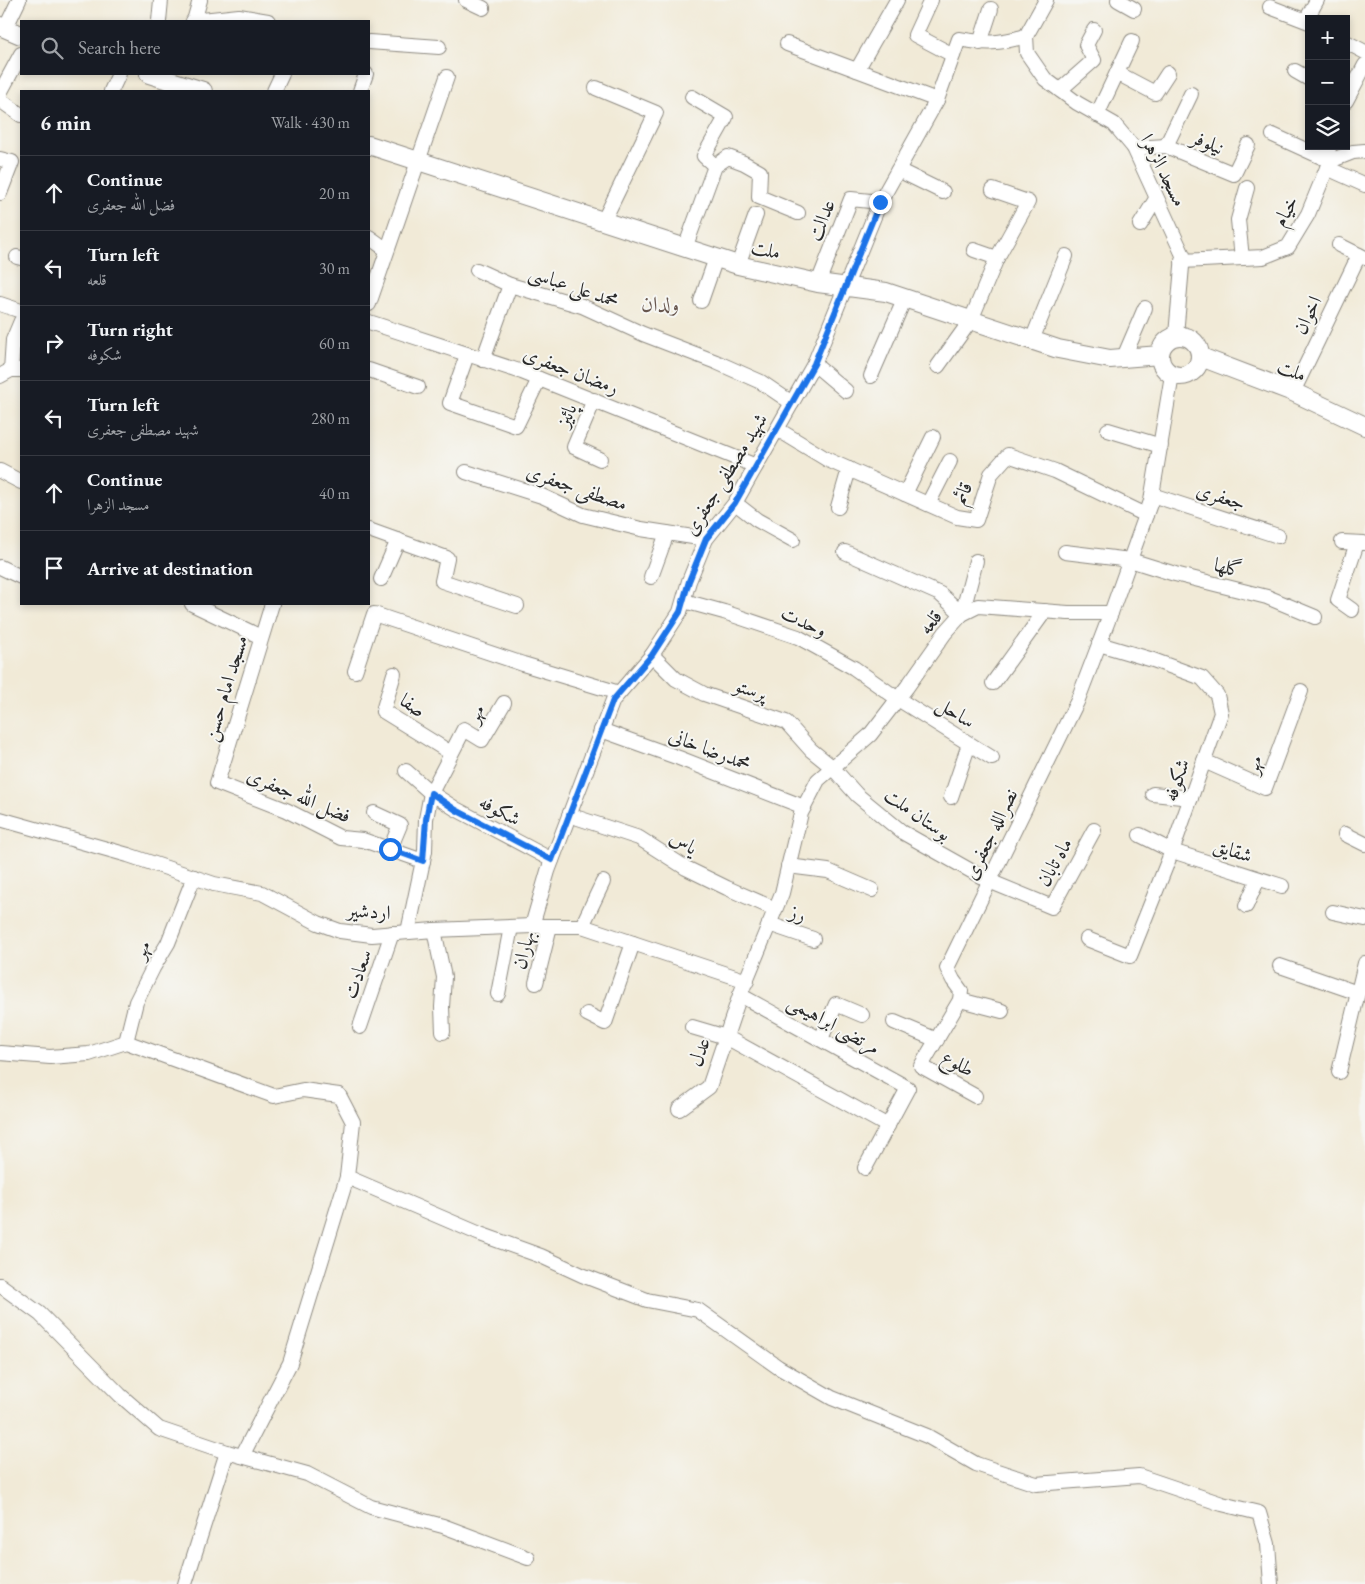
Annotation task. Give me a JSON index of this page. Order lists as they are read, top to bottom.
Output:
{
  "streets": {
    "street": [
      "نیلوفر",
      "مسجد الزهرا",
      "خیام",
      "عدالت",
      "ملت",
      "محمد علی عباسی",
      "اخوان",
      "رمضان جعفری",
      "پائیز",
      "شهید مصطفی جعفری",
      "مصطفی جعفری",
      "قائم",
      "جعفری",
      "گلها",
      "وحدت",
      "قلعه",
      "مسجد امام حسن",
      "پرستو",
      "صفا",
      "ساحل",
      "مهر",
      "محمدرضا خانی",
      "شکوفه",
      "فضل الله جعفری",
      "بوستان ملت",
      "نصرالله جعفری",
      "یاس",
      "شقایق",
      "ماه تابان",
      "اردشیر",
      "رز",
      "بهاران",
      "سعادت",
      "مرتضی ابراهیمی",
      "عدل",
      "طلوع"
    ]
  },
  "crossings": [
    ["نیلوفر", "مسجد الزهرا"],
    ["مسجد الزهرا", "خیام"],
    ["مسجد الزهرا", "ملت"],
    ["عدالت", "ملت"],
    ["ملت", "اخوان"],
    ["ملت", "شهید مصطفی جعفری"],
    ["محمد علی عباسی", "شهید مصطفی جعفری"],
    ["رمضان جعفری", "پائیز"],
    ["رمضان جعفری", "شهید مصطفی جعفری"],
    ["شهید مصطفی جعفری", "مصطفی جعفری"],
    ["شهید مصطفی جعفری", "قائم"],
    ["شهید مصطفی جعفری", "وحدت"],
    ["شهید مصطفی جعفری", "پرستو"],
    ["شهید مصطفی جعفری", "محمدرضا خانی"],
    ["شهید مصطفی جعفری", "شکوفه"],
    ["شهید مصطفی جعفری", "یاس"],
    ["شهید مصطفی جعفری", "اردشیر"],
    ["وحدت", "قلعه"],
    ["وحدت", "ساحل"],
    ["قلعه", "پرستو"],
    ["قلعه", "ساحل"],
    ["قلعه", "محمدرضا خانی"],
    ["قلعه", "بوستان ملت"],
    ["قلعه", "نصرالله جعفری"],
    ["قلعه", "یاس"],
    ["قلعه", "اردشیر"],
    ["قلعه", "رز"],
    ["قلعه", "مرتضی ابراهیمی"],
    ["قلعه", "عدل"],
    ["مسجد امام حسن", "فضل الله جعفری"],
    ["پرستو", "بوستان ملت"],
    ["صفا", "مهر"],
    ["مهر", "شکوفه"],
    ["مهر", "اردشیر"],
    ["شکوفه", "نصرالله جعفری"],
    ["شکوفه", "شقایق"],
    ["بوستان ملت", "نصرالله جعفری"],
    ["بوستان ملت", "ماه تابان"],
    ["نصرالله جعفری", "ماه تابان"],
    ["اردشیر", "بهاران"],
    ["اردشیر", "سعادت"],
    ["مرتضی ابراهیمی", "عدل"]
  ],
  "districts": ["ولدان"],
  "page": {
    "map_buttons": ["+", "−"],
    "search": "Search here",
    "heading": ["6 min", "Walk · 430 m"],
    "list": [
      ["Continue", "فضل الله جعفری", "20 m"],
      ["Turn left", "قلعه", "30 m"],
      ["Turn right", "شکوفه", "60 m"],
      ["Turn left", "شهید مصطفی جعفری", "280 m"],
      ["Continue", "مسجد الزهرا", "40 m"],
      "Arrive at destination"
    ]
  }
}
